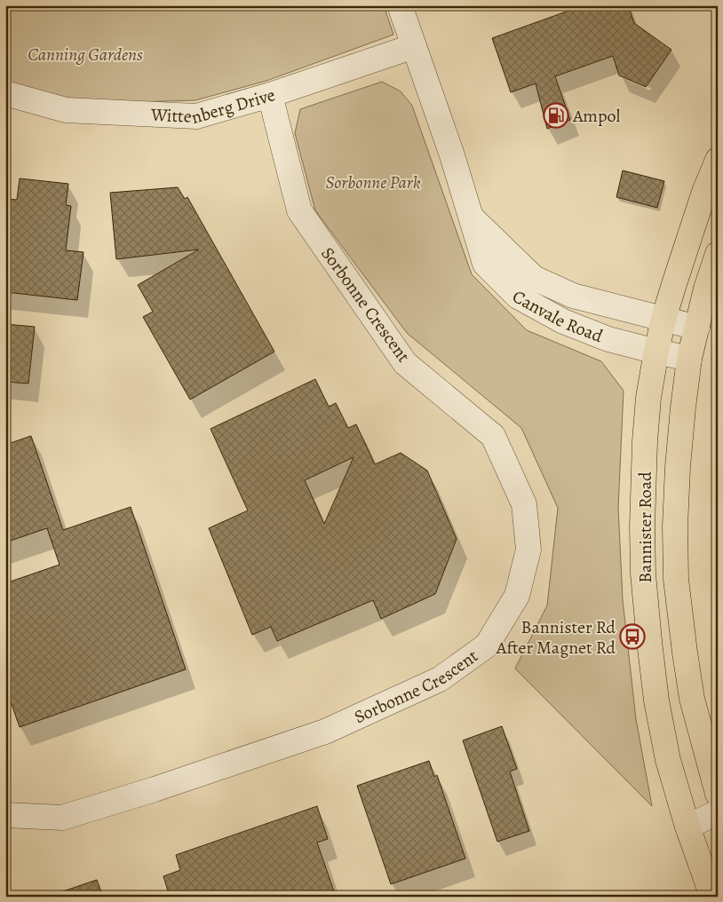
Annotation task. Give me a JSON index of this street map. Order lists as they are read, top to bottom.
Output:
{
  "streets": {
    "main road": ["Bannister Road"],
    "street": ["Wittenberg Drive", "Sorbonne Crescent", "Canvale Road"]
  },
  "crossings": [
    ["Wittenberg Drive", "Sorbonne Crescent"],
    ["Wittenberg Drive", "Canvale Road"],
    ["Canvale Road", "Bannister Road"]
  ],
  "parks": ["Canning Gardens", "Sorbonne Park"],
  "places": {
    "fuel station": ["Ampol"],
    "bus stop": ["Bannister Rd After Magnet Rd"]
  }
}
